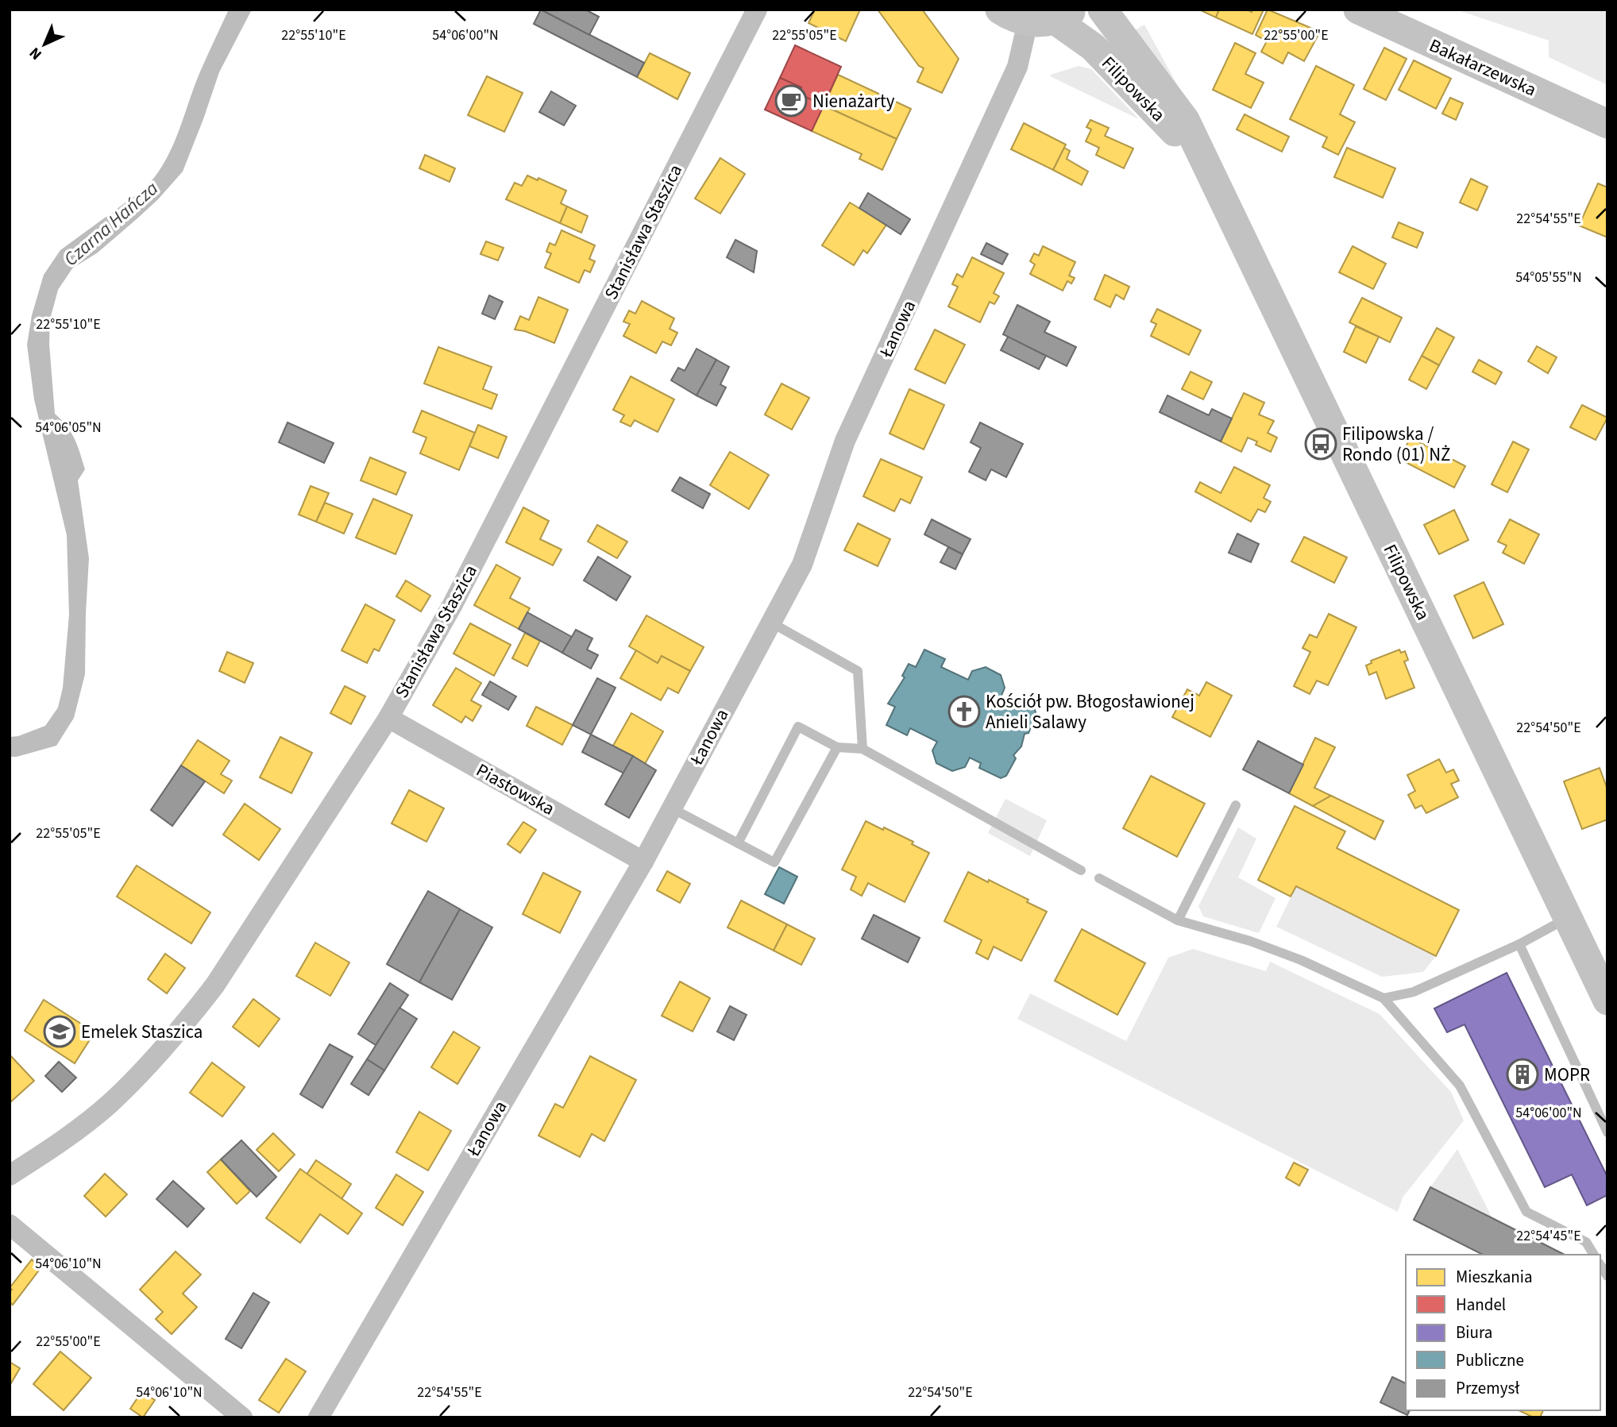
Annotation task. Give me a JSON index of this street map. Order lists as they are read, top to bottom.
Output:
{
  "streets": {
    "street": [
      "Bakałarzewska",
      "Filipowska",
      "Stanisława Staszica",
      "Łanowa",
      "Piastowska"
    ]
  },
  "crossings": [
    ["Filipowska", "Łanowa"],
    ["Stanisława Staszica", "Piastowska"],
    ["Łanowa", "Piastowska"]
  ],
  "water": ["Czarna Hańcza"],
  "places": {
    "cafe": ["Nienażarty"],
    "bus stop": ["Filipowska / Rondo (01) NŻ"],
    "church": ["Kościół pw. Błogosławionej Anieli Salawy"],
    "school or university": ["Emelek Staszica"],
    "building": ["MOPR"]
  },
  "legend": [
    "Mieszkania",
    "Handel",
    "Biura",
    "Publiczne",
    "Przemysł"
  ],
  "north": "bottom left",
  "coordinates": [
    "54°06'00\"N",
    "22°55'10\"E",
    "22°55'05\"E",
    "22°55'00\"E",
    "22°54'55\"E",
    "54°05'55\"N",
    "54°06'05\"N",
    "22°54'50\"E",
    "22°54'45\"E",
    "54°06'10\"N"
  ]
}
